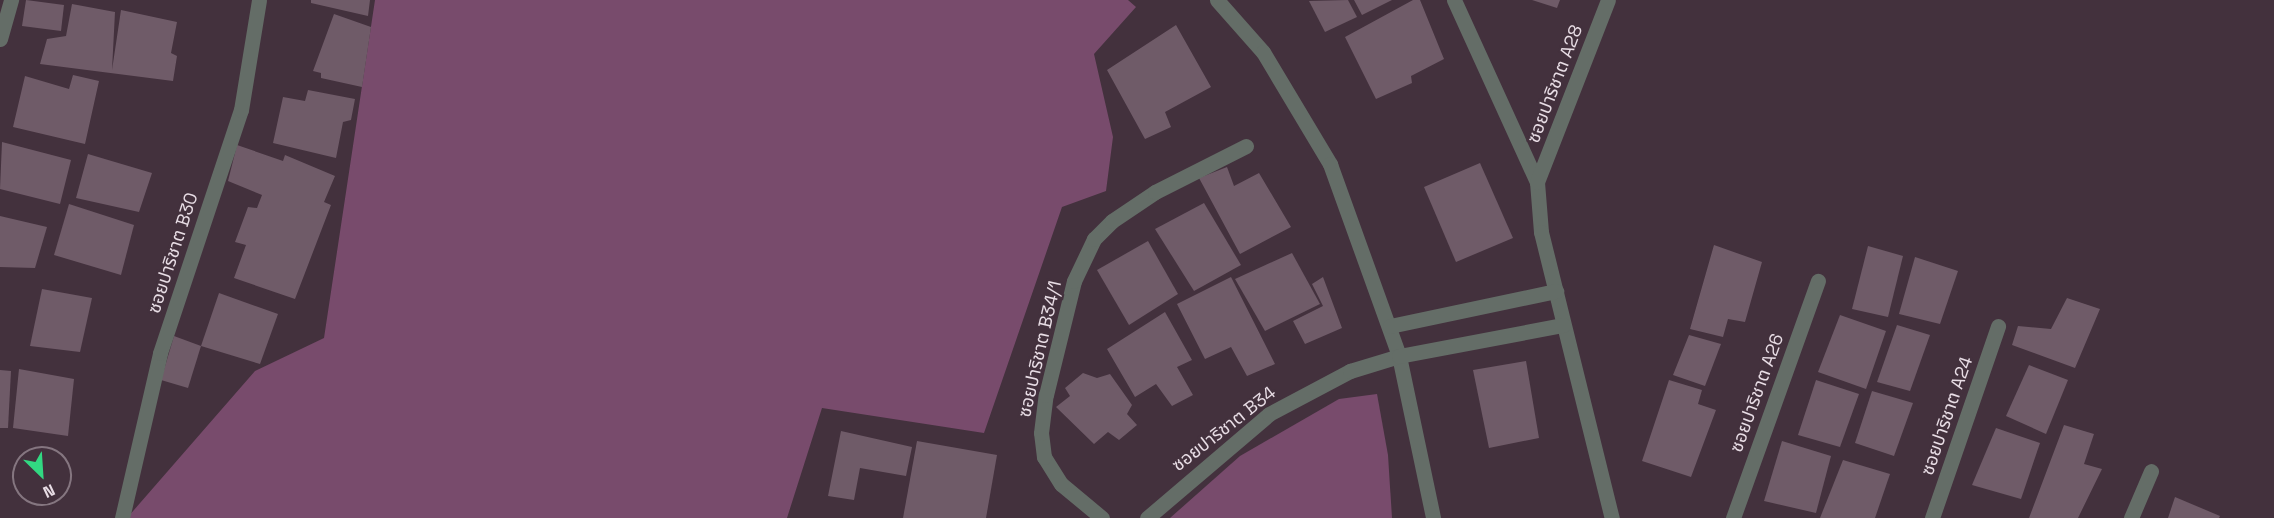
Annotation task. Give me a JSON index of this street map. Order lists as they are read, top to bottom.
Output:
{
  "streets": {
    "street": [
      "ซอยปาริชาต A28",
      "ซอยปาริชาต B30",
      "ซอยปาริชาต B34/1",
      "ซอยปาริชาต A26",
      "ซอยปาริชาต A24",
      "ซอยปาริชาต B34"
    ]
  },
  "north": "bottom right"
}
